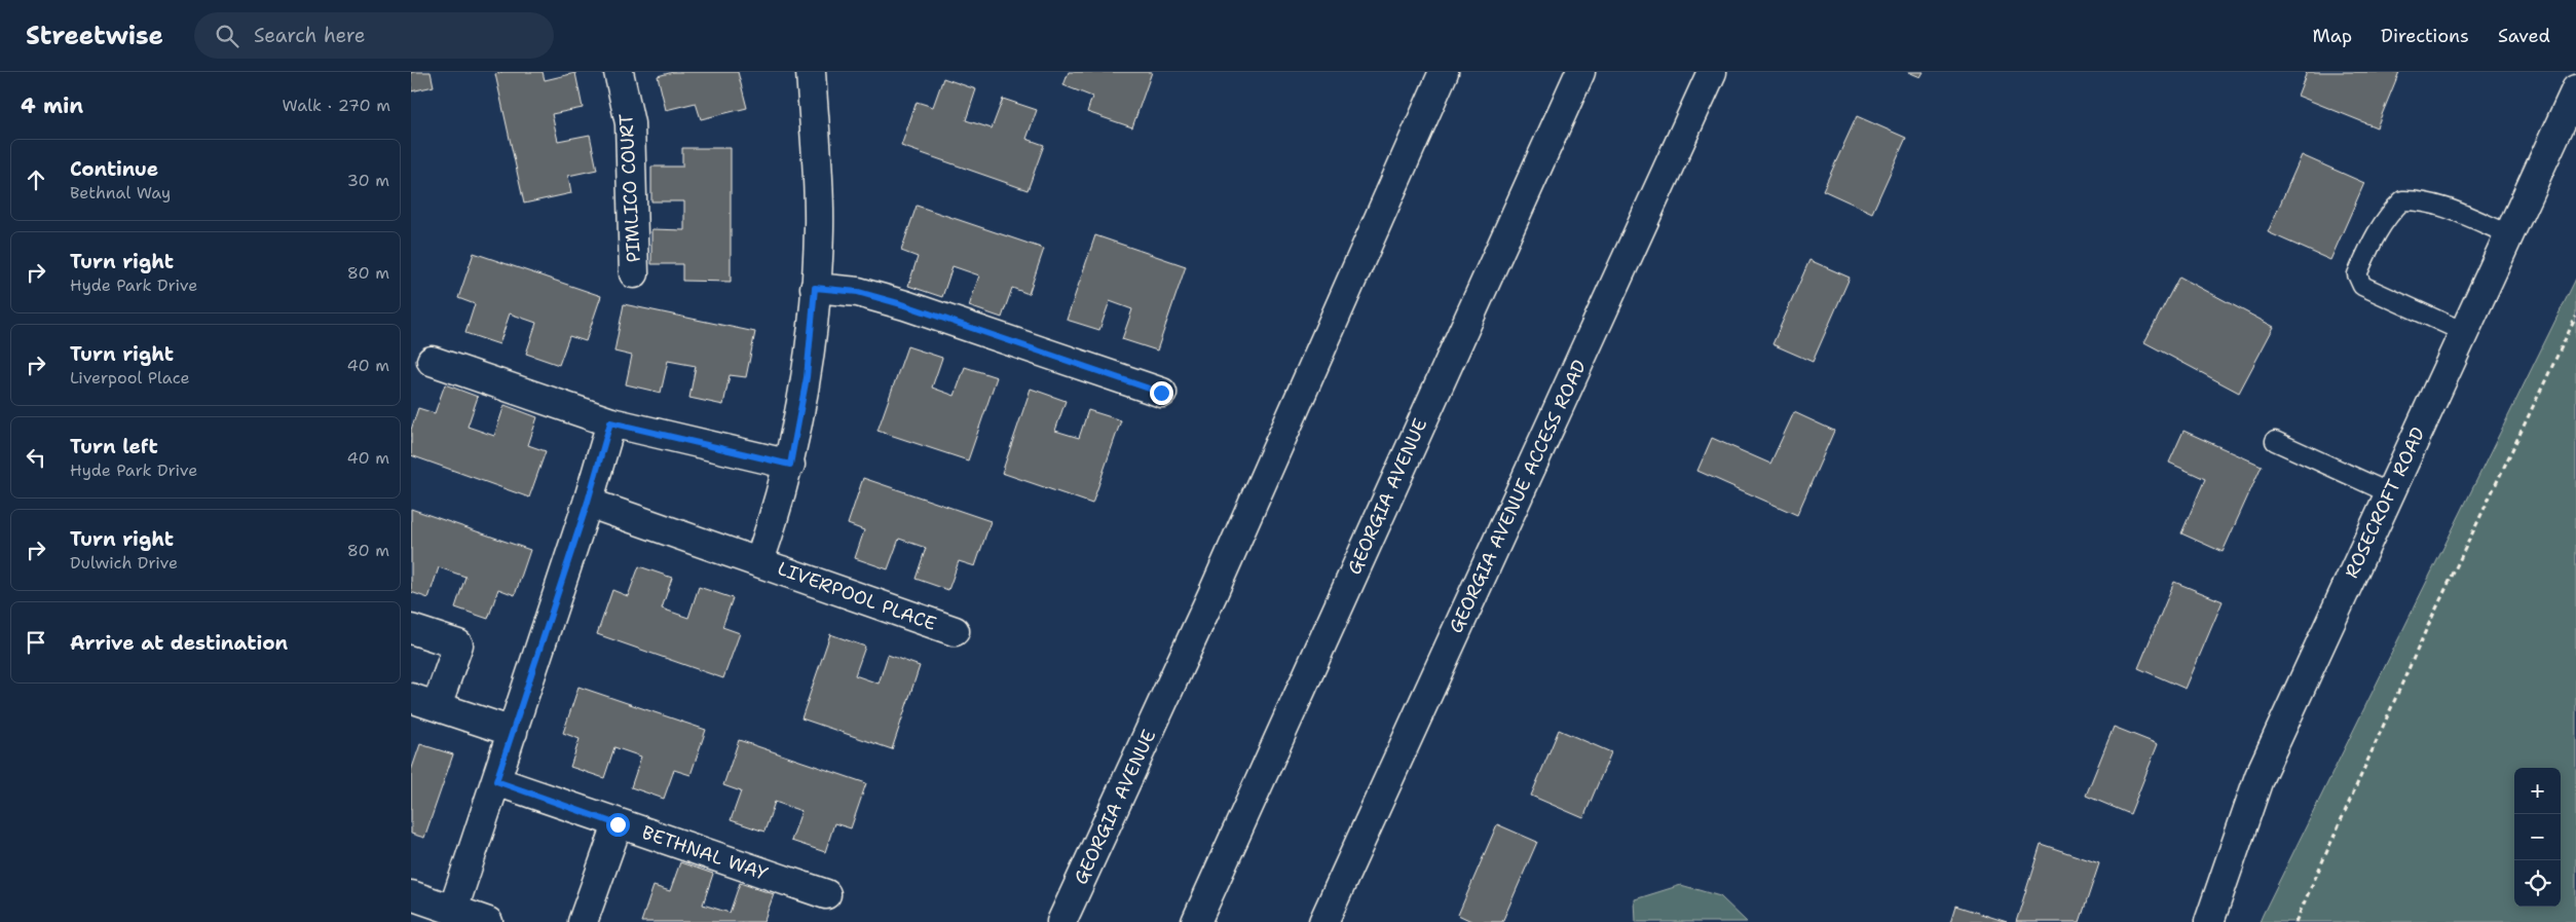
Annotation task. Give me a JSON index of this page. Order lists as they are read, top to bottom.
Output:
{
  "streets": {
    "street": [
      "PIMLICO COURT",
      "GEORGIA AVENUE",
      "GEORGIA AVENUE ACCESS ROAD",
      "ROSECROFT ROAD",
      "LIVERPOOL PLACE",
      "BETHNAL WAY"
    ]
  },
  "page": {
    "header": "Streetwise",
    "search": "Search here",
    "nav": ["Map", "Directions", "Saved"],
    "heading": ["4 min", "Walk · 270 m"],
    "list": [
      ["Continue", "Bethnal Way", "30 m"],
      ["Turn right", "Hyde Park Drive", "80 m"],
      ["Turn right", "Liverpool Place", "40 m"],
      ["Turn left", "Hyde Park Drive", "40 m"],
      ["Turn right", "Dulwich Drive", "80 m"],
      "Arrive at destination"
    ],
    "map_buttons": ["+", "−"]
  }
}
